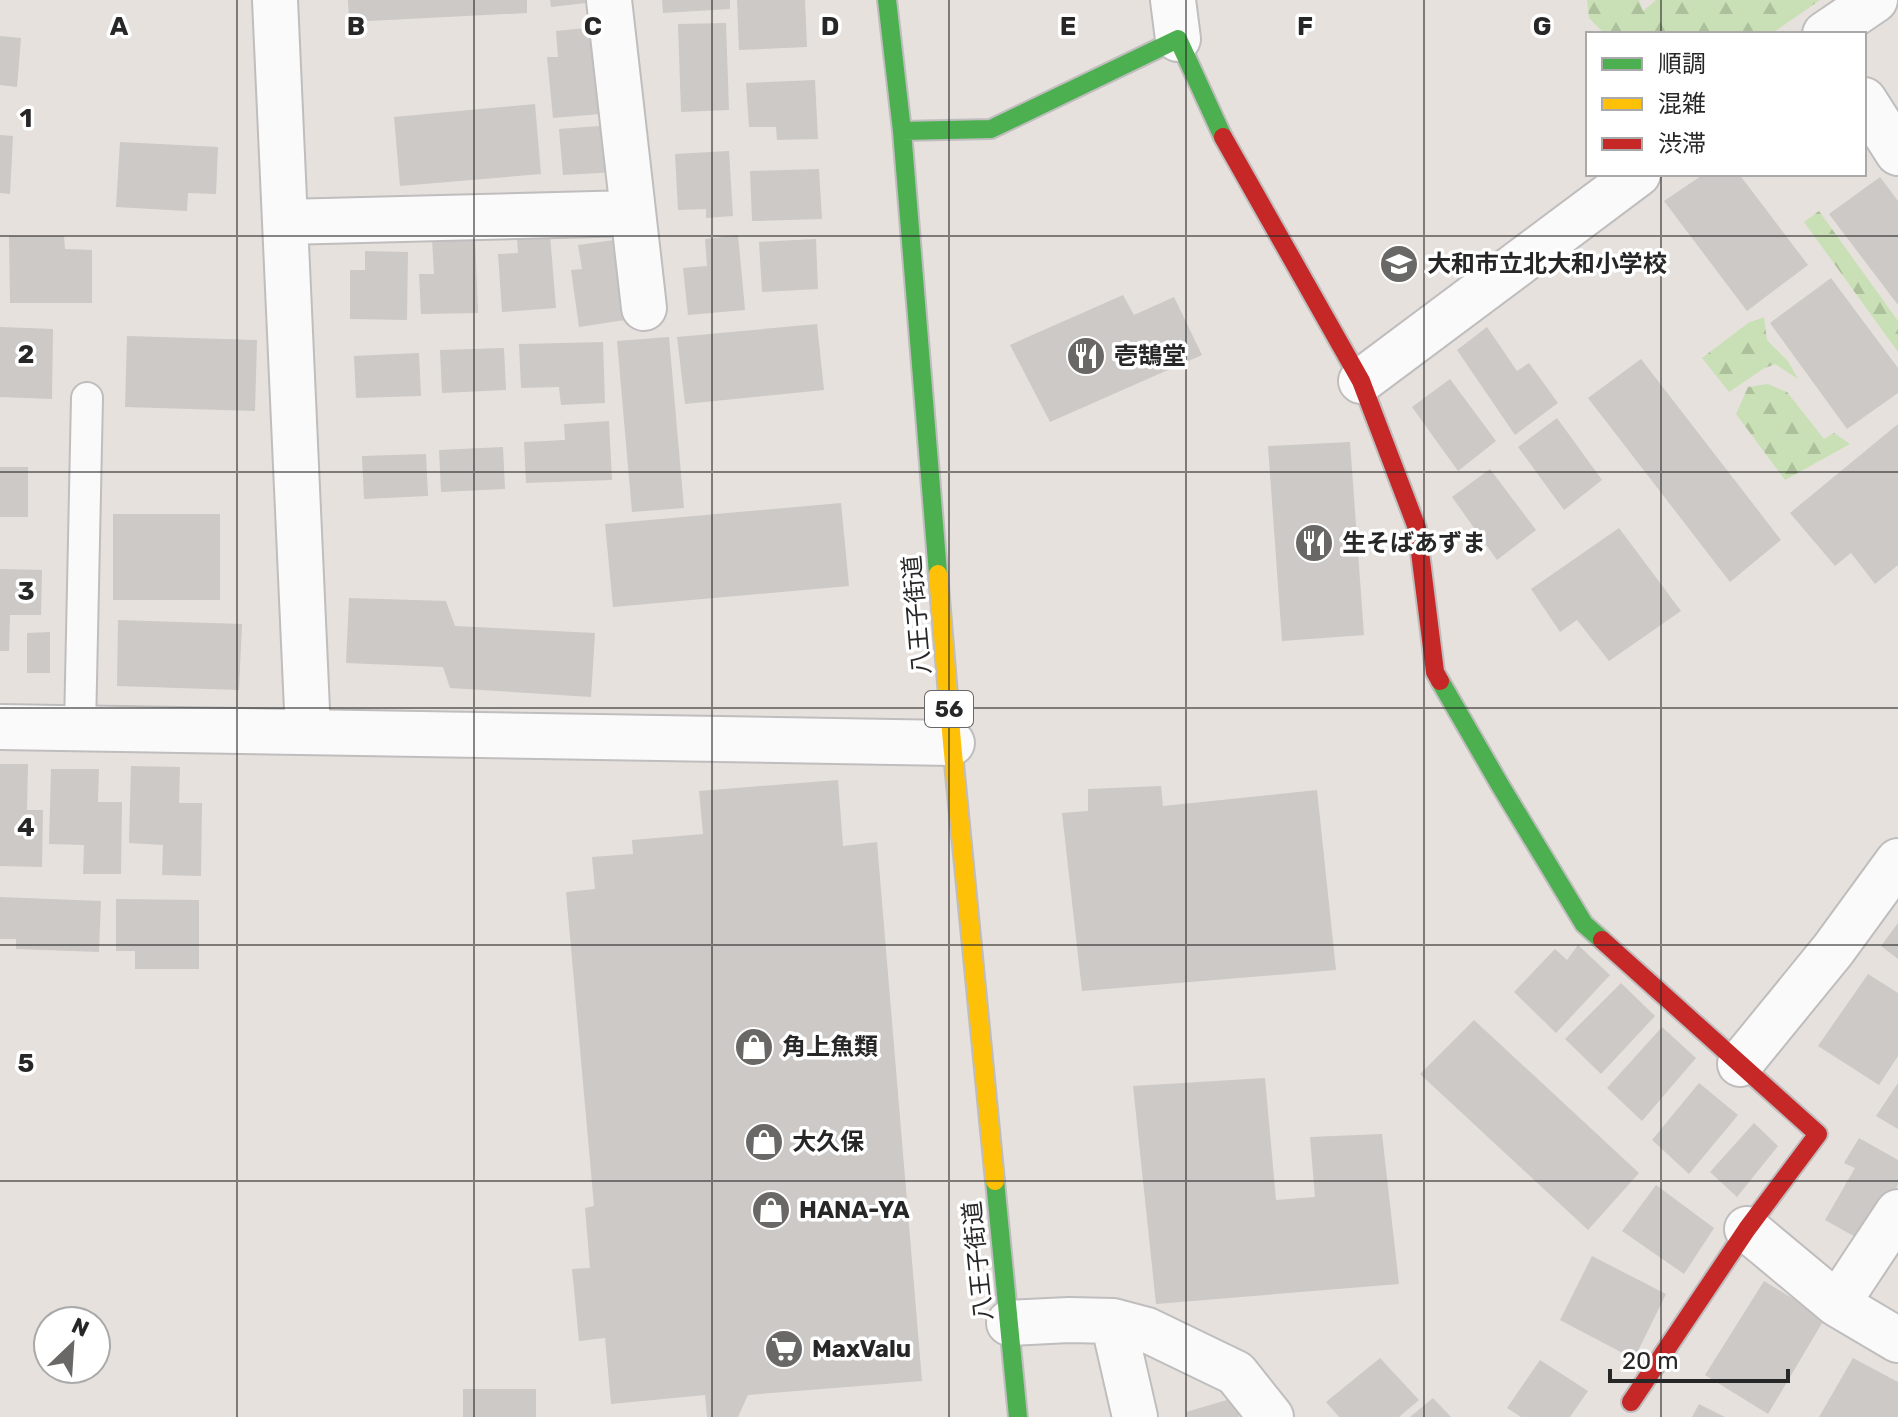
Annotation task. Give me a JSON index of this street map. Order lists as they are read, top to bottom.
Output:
{
  "streets": {
    "street": ["八王子街道", "56"]
  },
  "places": {
    "school or university": ["大和市立北大和小学校"],
    "restaurant": ["壱鵠堂", "生そばあずま"],
    "shop": ["角上魚類", "大久保", "HANA-YA"],
    "supermarket": ["MaxValu"]
  },
  "legend": ["順調", "混雑", "渋滞"],
  "scale_bar": "20 m",
  "north": "top right",
  "grid": {
    "columns": [
      "A",
      "B",
      "C",
      "D",
      "E",
      "F",
      "G"
    ],
    "rows": [
      "1",
      "2",
      "3",
      "4",
      "5"
    ]
  }
}
